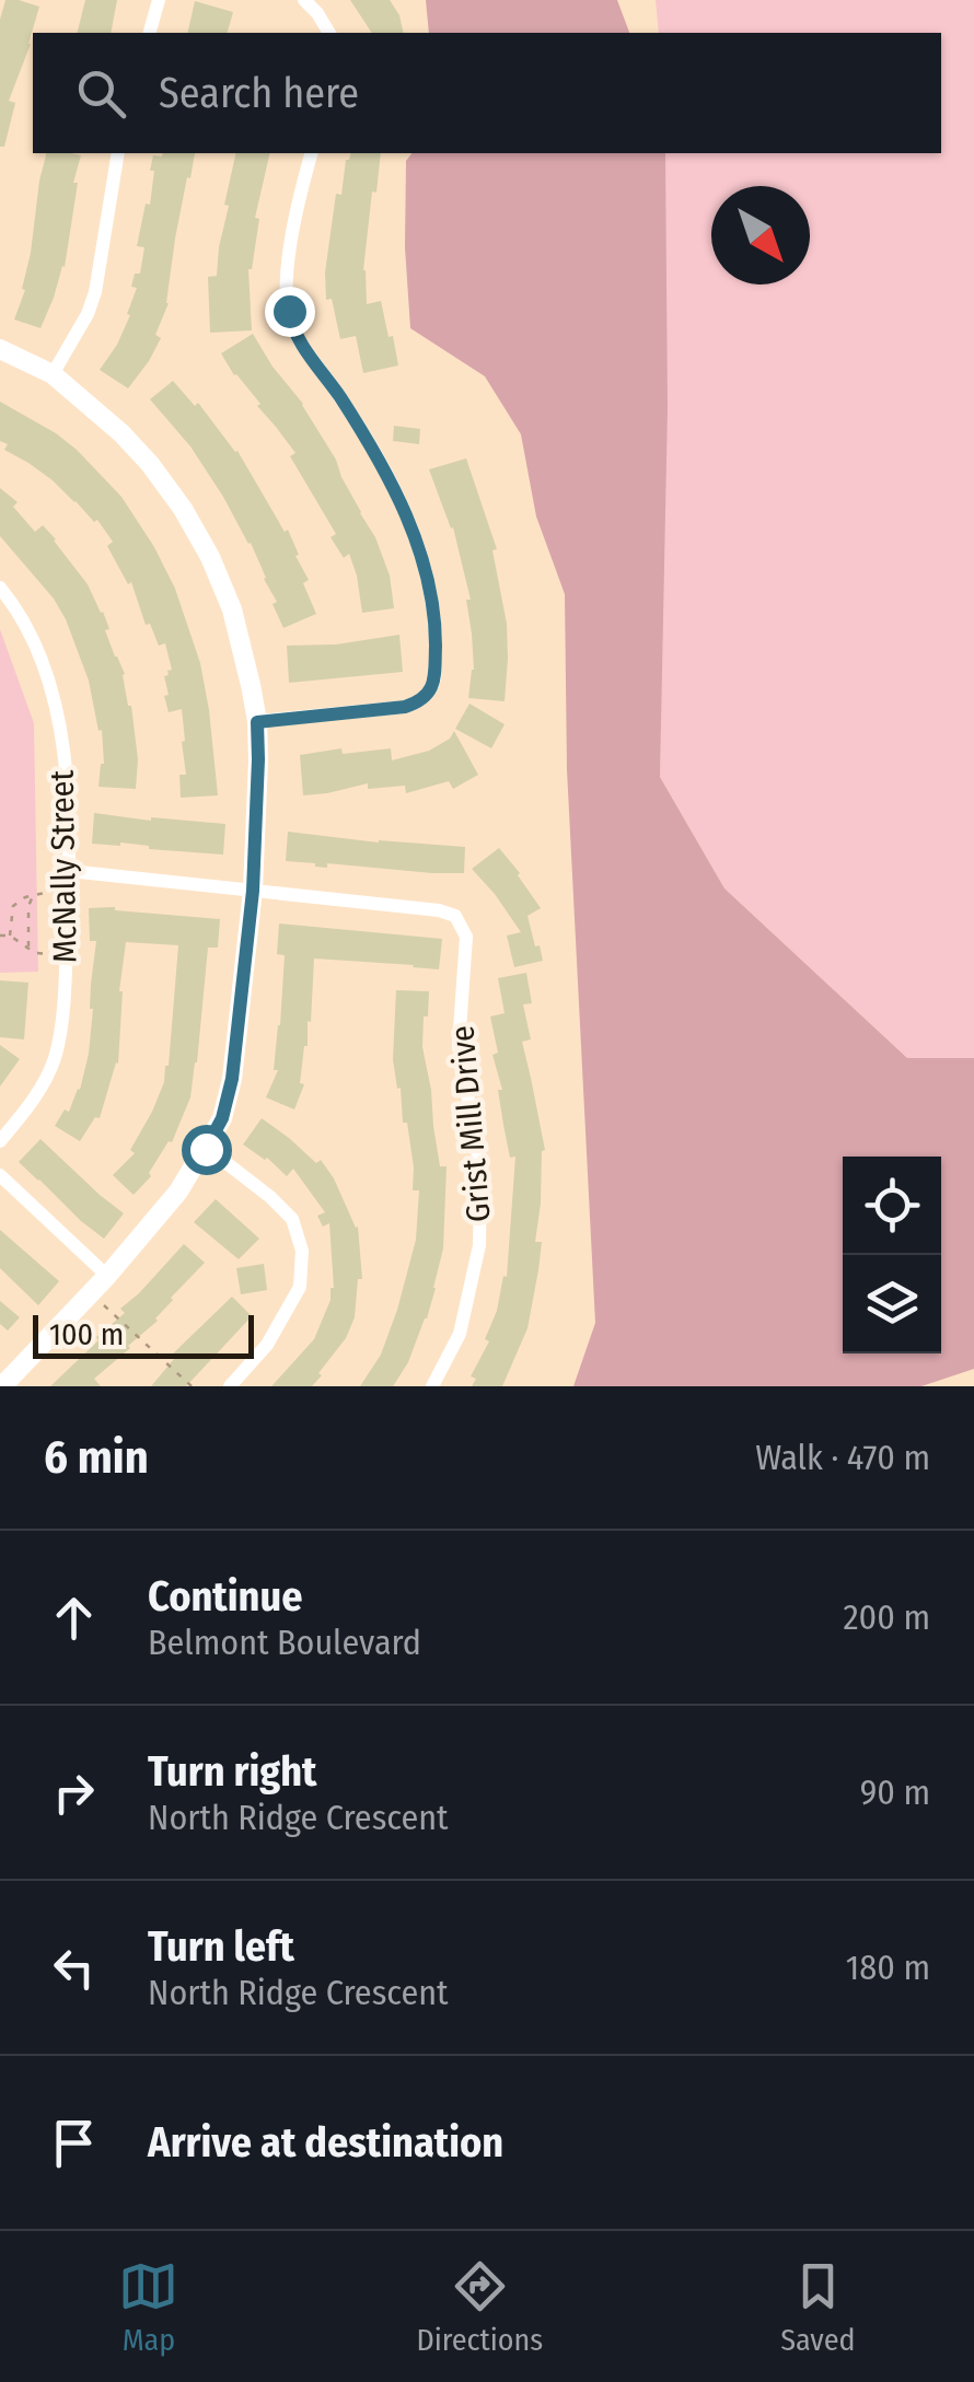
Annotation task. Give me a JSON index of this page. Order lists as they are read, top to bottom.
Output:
{
  "streets": {
    "street": ["McNally Street", "Grist Mill Drive"]
  },
  "crossings": [
    ["McNally Street", "Grist Mill Drive"]
  ],
  "scale_bar": "100 m",
  "north": "bottom right",
  "page": {
    "search": "Search here",
    "scale": "100 m",
    "heading": ["6 min", "Walk · 470 m"],
    "list": [
      ["Continue", "Belmont Boulevard", "200 m"],
      ["Turn right", "North Ridge Crescent", "90 m"],
      ["Turn left", "North Ridge Crescent", "180 m"],
      "Arrive at destination"
    ],
    "nav": ["Map", "Directions", "Saved"]
  }
}
